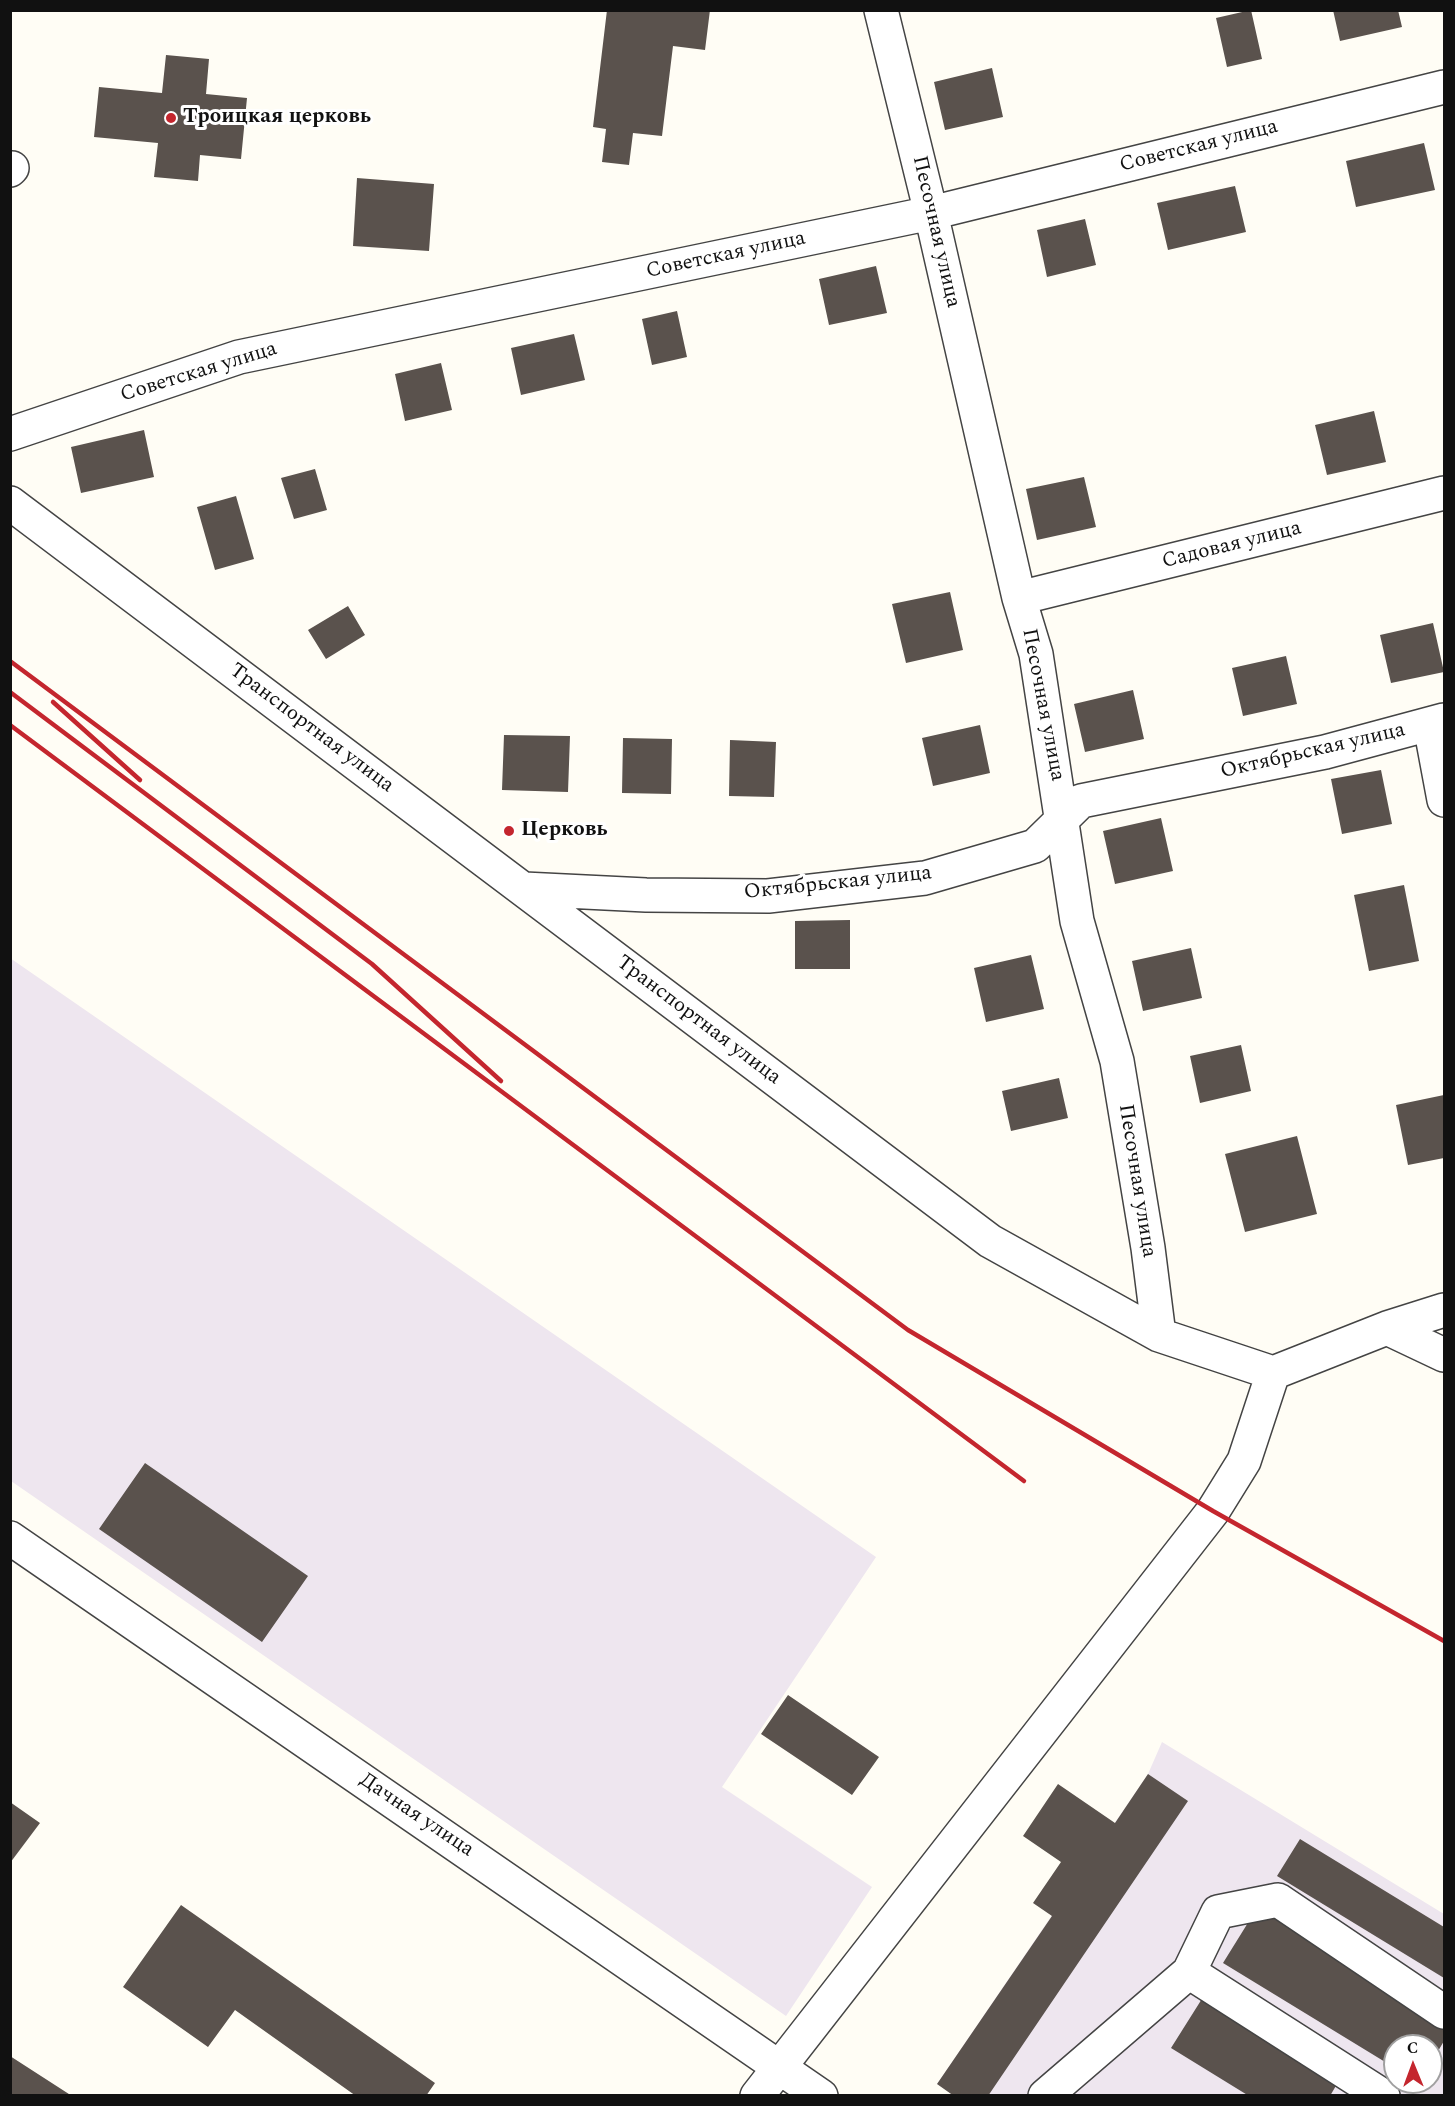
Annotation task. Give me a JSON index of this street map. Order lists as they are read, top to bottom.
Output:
{
  "streets": {
    "street": [
      "Советская улица",
      "Песочная улица",
      "Садовая улица",
      "Транспортная улица",
      "Октябрьская улица",
      "Дачная улица"
    ]
  },
  "crossings": [
    ["Советская улица", "Песочная улица"],
    ["Песочная улица", "Садовая улица"],
    ["Песочная улица", "Транспортная улица"],
    ["Песочная улица", "Октябрьская улица"],
    ["Транспортная улица", "Октябрьская улица"]
  ],
  "places": ["Троицкая церковь", "Церковь"],
  "north": "top"
}
